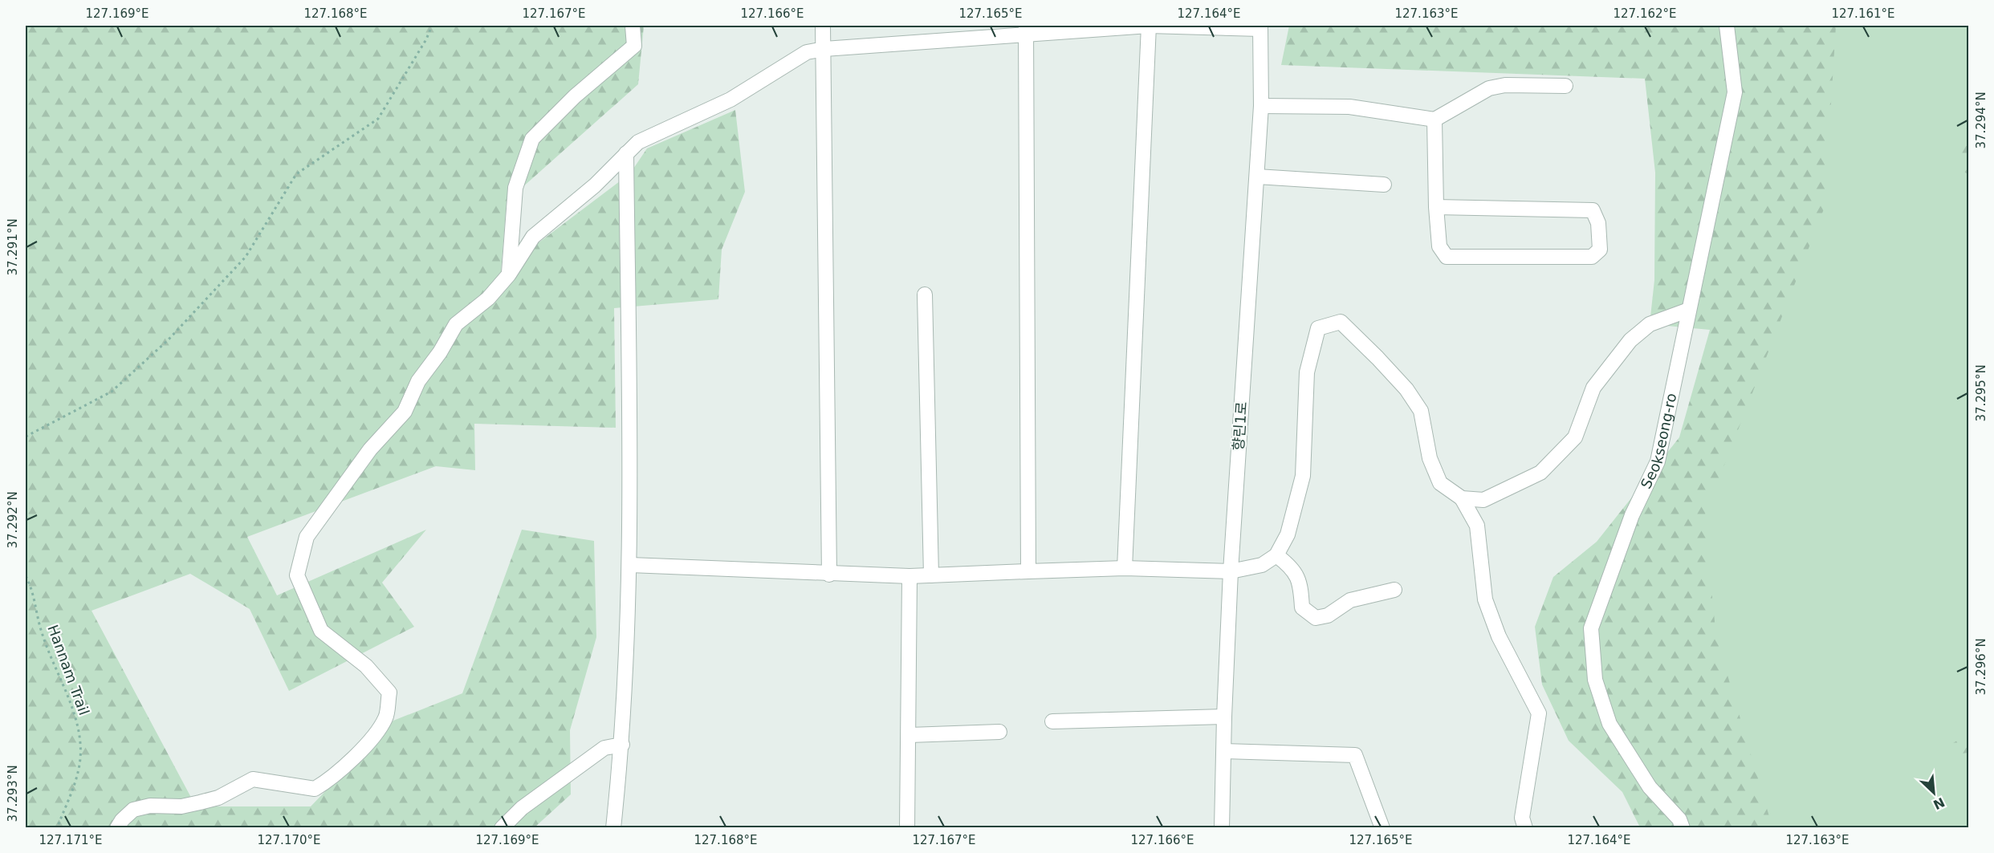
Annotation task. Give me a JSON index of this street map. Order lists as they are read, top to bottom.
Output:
{
  "streets": {
    "street": ["향린1로", "Seokseong-ro"],
    "path": ["Hannam Trail"]
  },
  "north": "bottom right",
  "coordinates": [
    "127.169°E",
    "127.168°E",
    "127.167°E",
    "127.166°E",
    "127.165°E",
    "127.164°E",
    "127.163°E",
    "127.162°E",
    "127.161°E",
    "37.294°N",
    "37.291°N",
    "37.295°N",
    "37.292°N",
    "37.296°N",
    "37.293°N",
    "127.171°E",
    "127.170°E"
  ]
}
